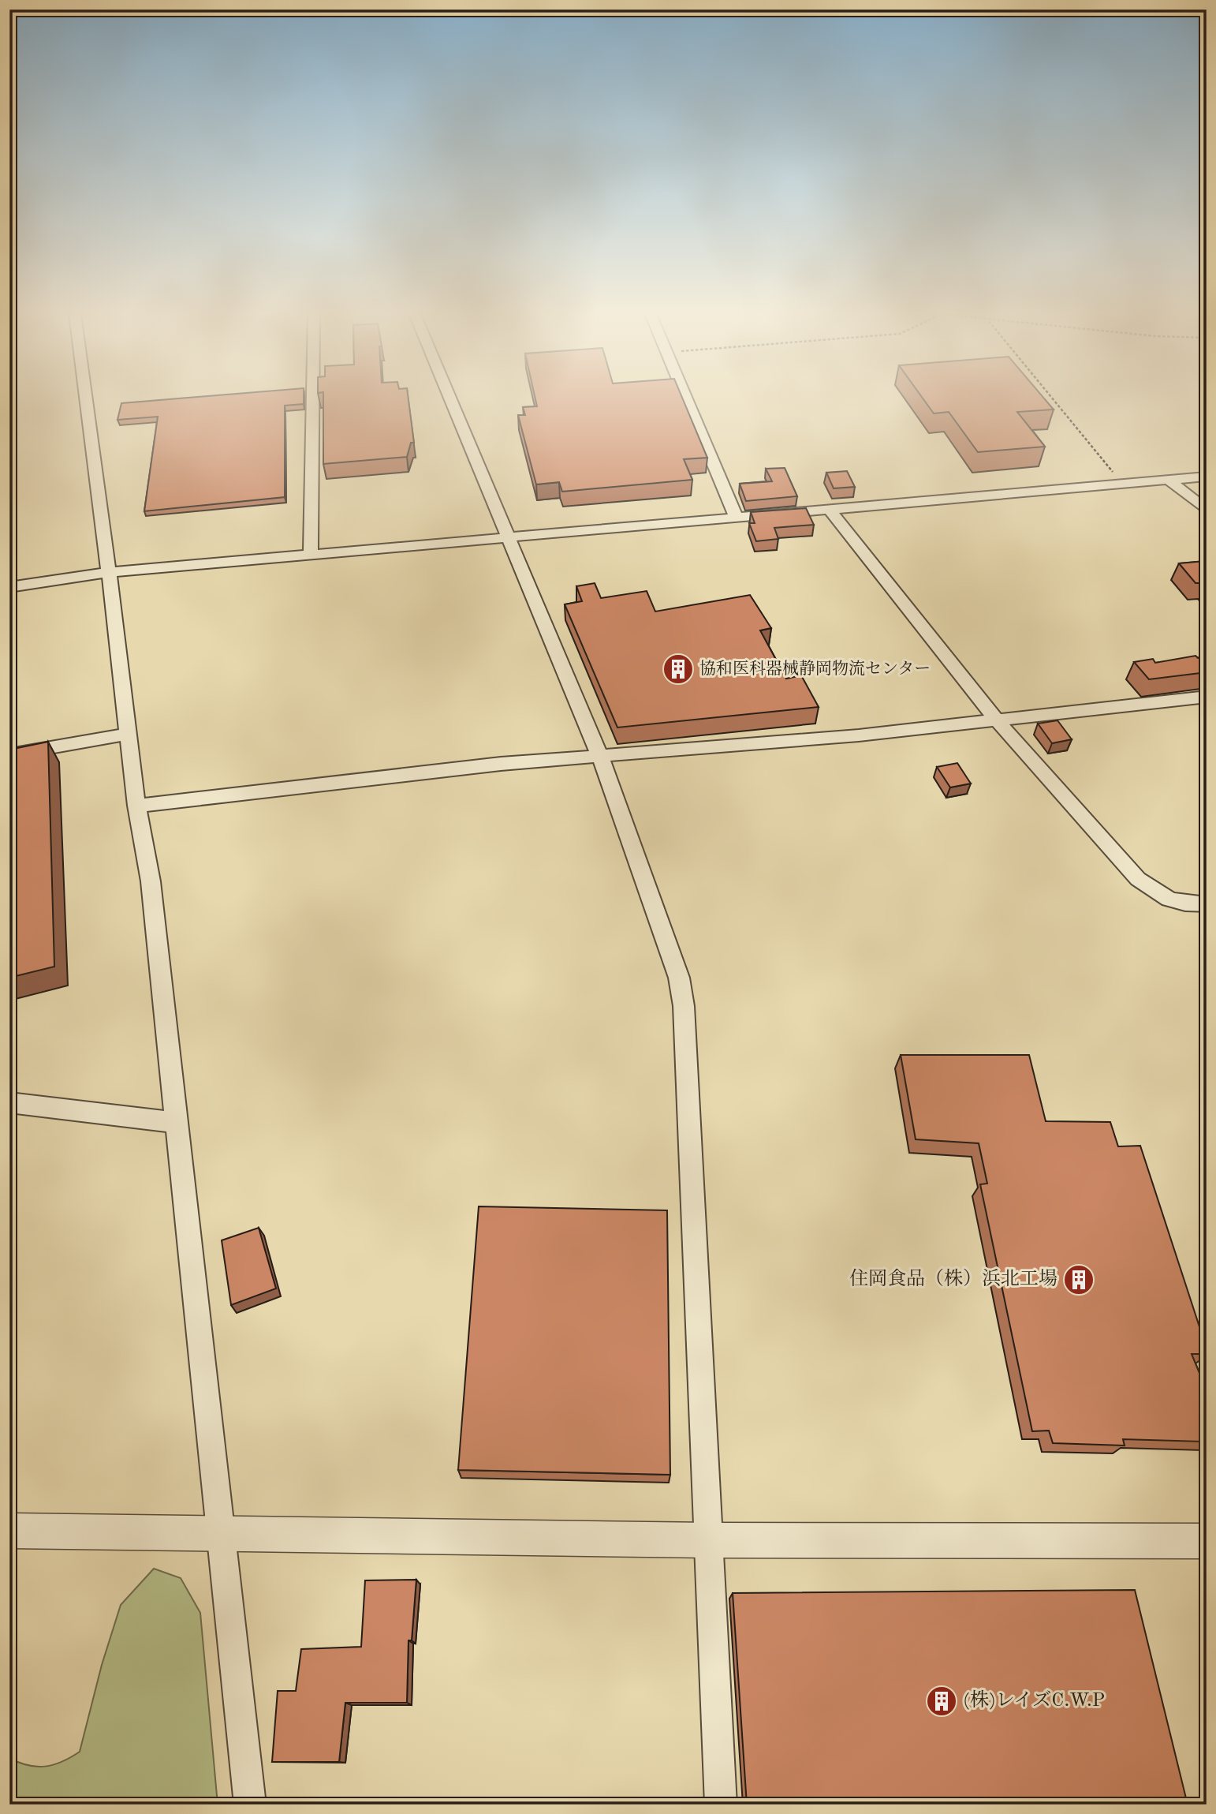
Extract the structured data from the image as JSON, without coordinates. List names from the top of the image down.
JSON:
{
  "places": {
    "building": ["協和医科器械静岡物流センター", "住岡食品（株）浜北工場", "(株)レイズC.W.P"]
  }
}
